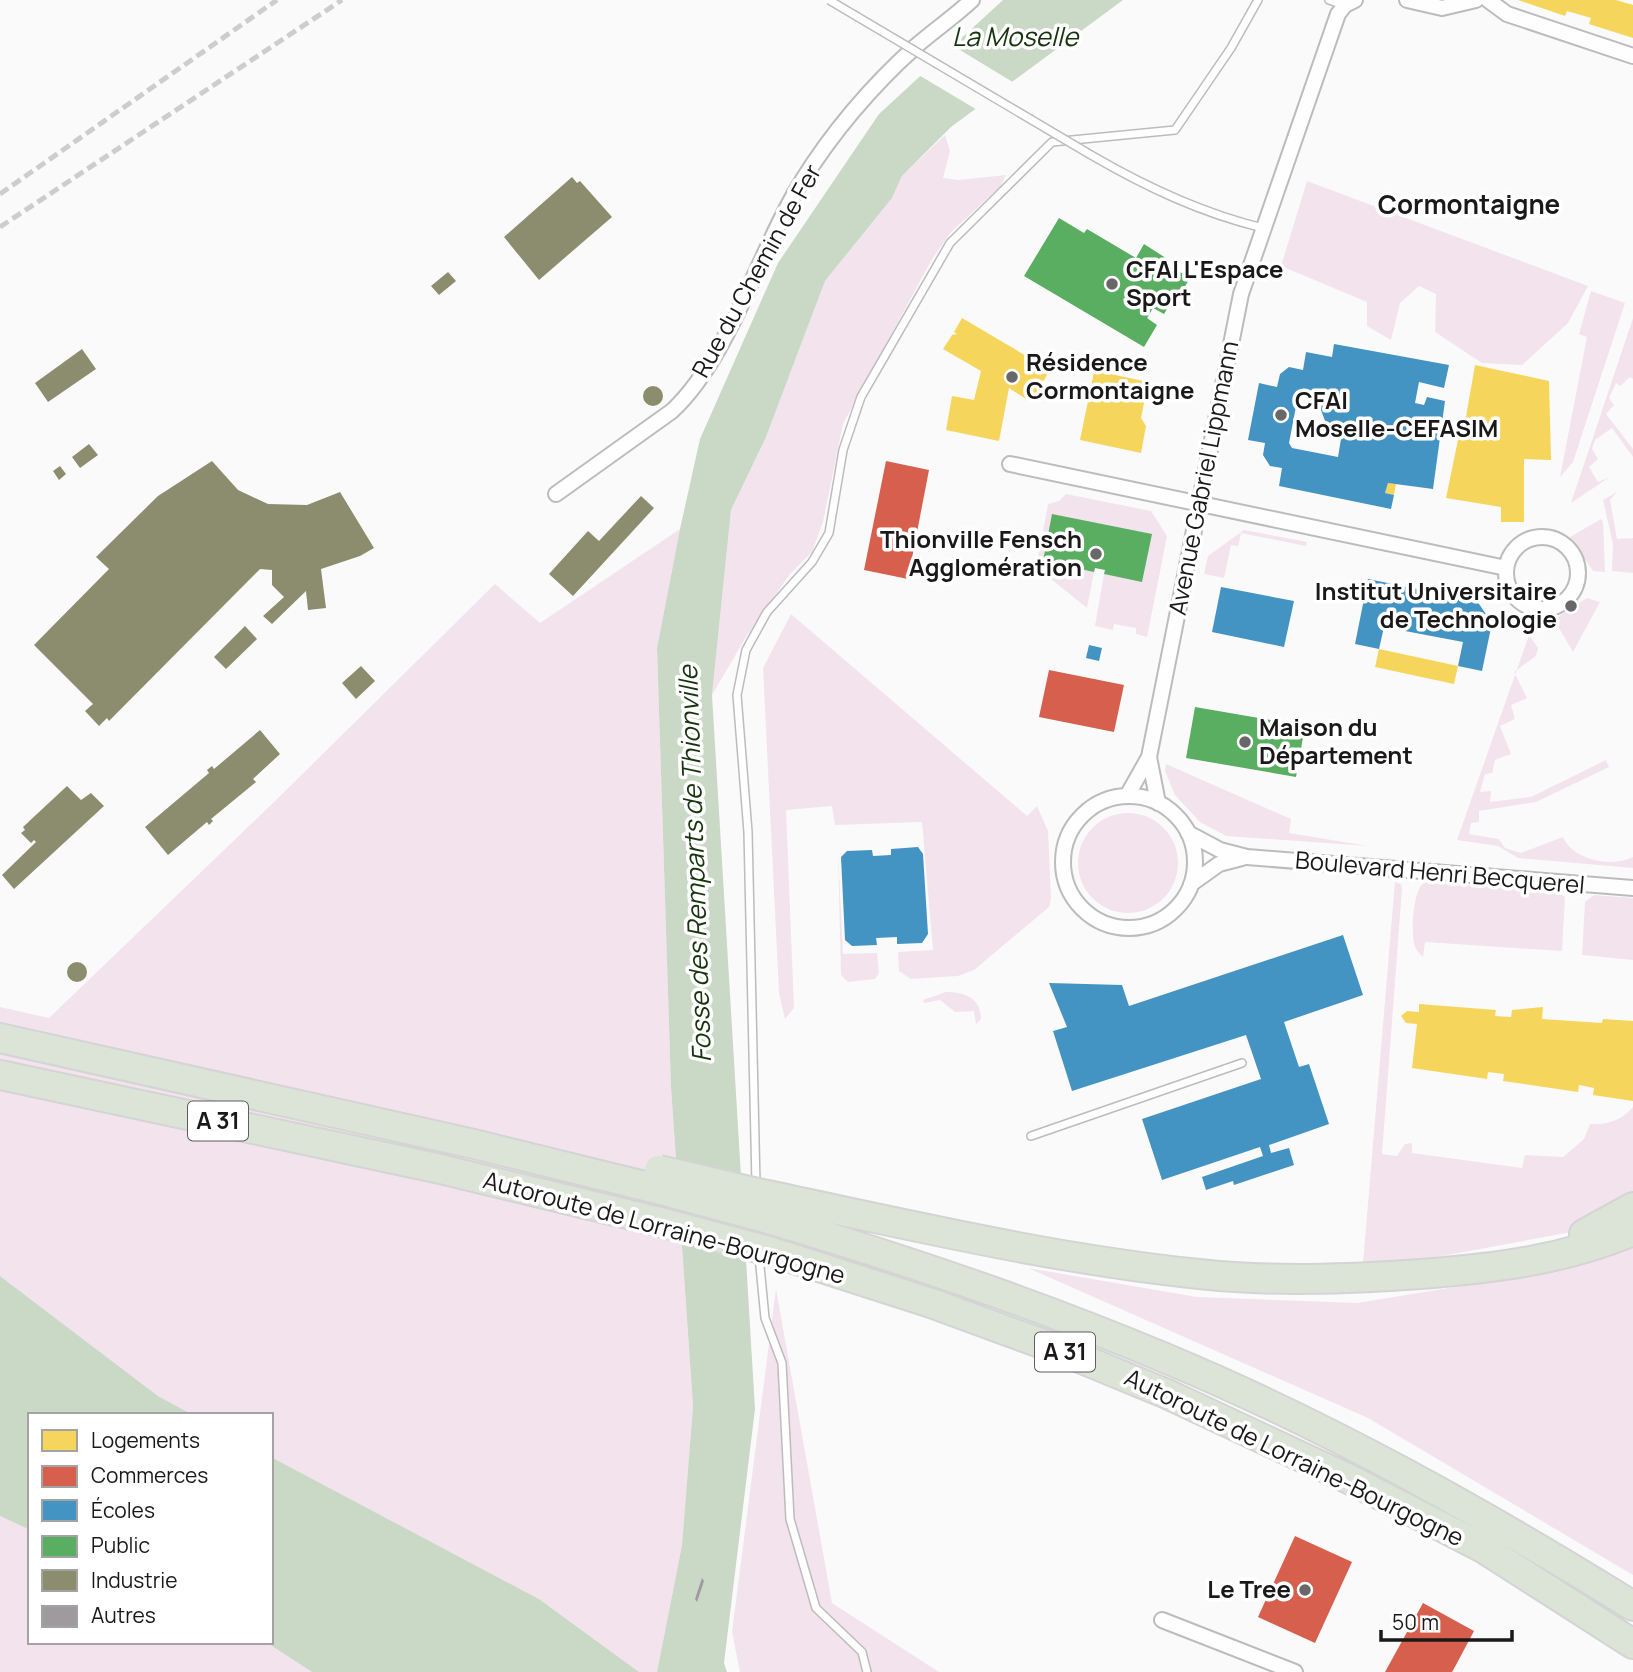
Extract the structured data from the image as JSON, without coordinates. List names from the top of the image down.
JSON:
{
  "streets": {
    "highway": ["A 31", "Autoroute de Lorraine-Bourgogne"],
    "street": ["Rue du Chemin de Fer", "Avenue Gabriel Lippmann", "Boulevard Henri Becquerel"]
  },
  "crossings": [
    ["Avenue Gabriel Lippmann", "Boulevard Henri Becquerel"]
  ],
  "districts": ["Cormontaigne"],
  "water": ["La Moselle", "Fosse des Remparts de Thionville"],
  "places": [
    "CFAI L'Espace Sport",
    "Résidence Cormontaigne",
    "CFAI Moselle-CEFASIM",
    "Thionville Fensch Agglomération",
    "Institut Universitaire de Technologie",
    "Maison du Département",
    "Le Tree"
  ],
  "legend": [
    "Logements",
    "Commerces",
    "Écoles",
    "Public",
    "Industrie",
    "Autres"
  ],
  "scale_bar": "50 m"
}
